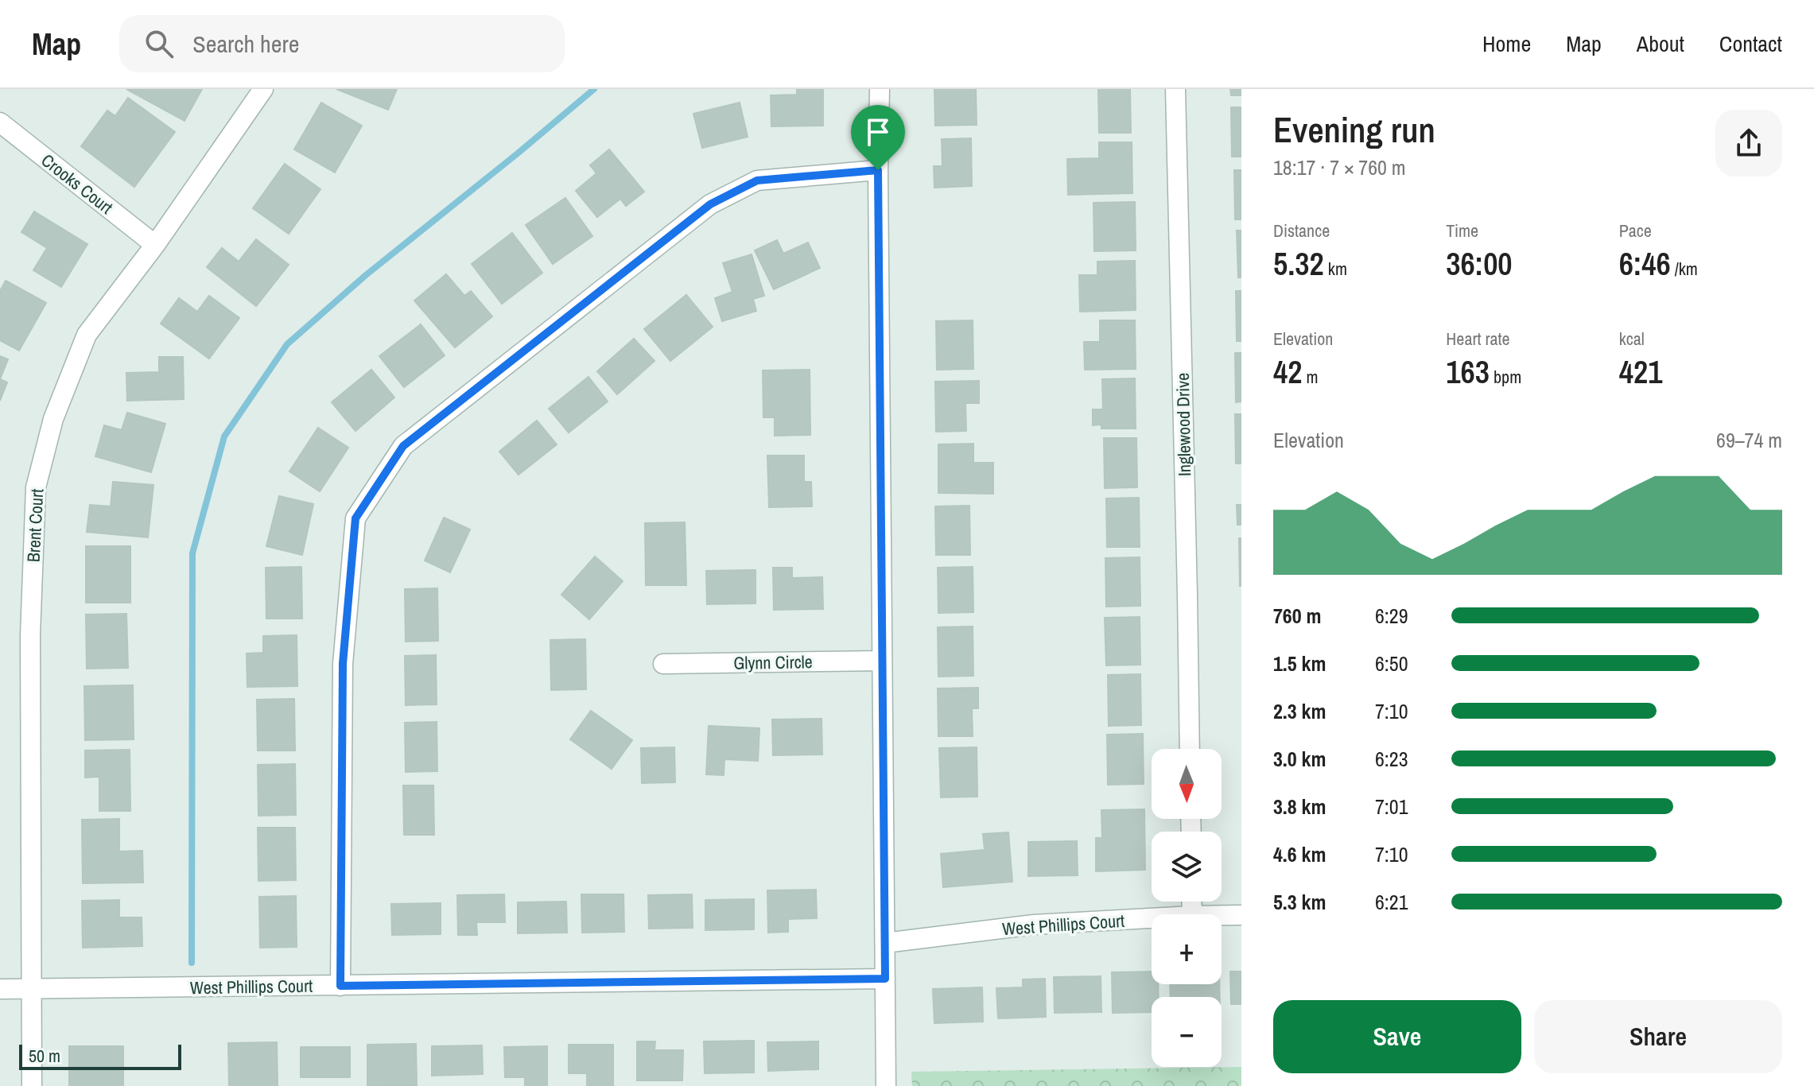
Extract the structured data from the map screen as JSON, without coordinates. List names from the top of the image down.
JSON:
{
  "streets": {
    "street": [
      "Crooks Court",
      "Inglewood Drive",
      "Brent Court",
      "Glynn Circle",
      "West Phillips Court"
    ]
  },
  "crossings": [
    ["Crooks Court", "Brent Court"],
    ["Brent Court", "West Phillips Court"]
  ],
  "scale_bar": "50 m",
  "north": "bottom",
  "page": {
    "header": "Map",
    "search": "Search here",
    "nav": [
      "Home",
      "Map",
      "About",
      "Contact"
    ],
    "heading": ["Evening run", "18:17 · 7 × 760 m"],
    "stats": [
      ["Distance", "5.32 km"],
      ["Time", "36:00"],
      ["Pace", "6:46 /km"],
      ["Elevation", "42 m"],
      ["Heart rate", "163 bpm"],
      ["kcal", "421"]
    ],
    "chart": ["Elevation", "69–74 m"],
    "list": [
      {
        "name": "760 m",
        "note": "6:29"
      },
      {
        "name": "1.5 km",
        "note": "6:50"
      },
      {
        "name": "2.3 km",
        "note": "7:10"
      },
      {
        "name": "3.0 km",
        "note": "6:23"
      },
      {
        "name": "3.8 km",
        "note": "7:01"
      },
      {
        "name": "4.6 km",
        "note": "7:10"
      },
      {
        "name": "5.3 km",
        "note": "6:21"
      }
    ],
    "map_buttons": ["+", "−"],
    "buttons": ["Save", "Share"],
    "scale": "50 m"
  }
}
